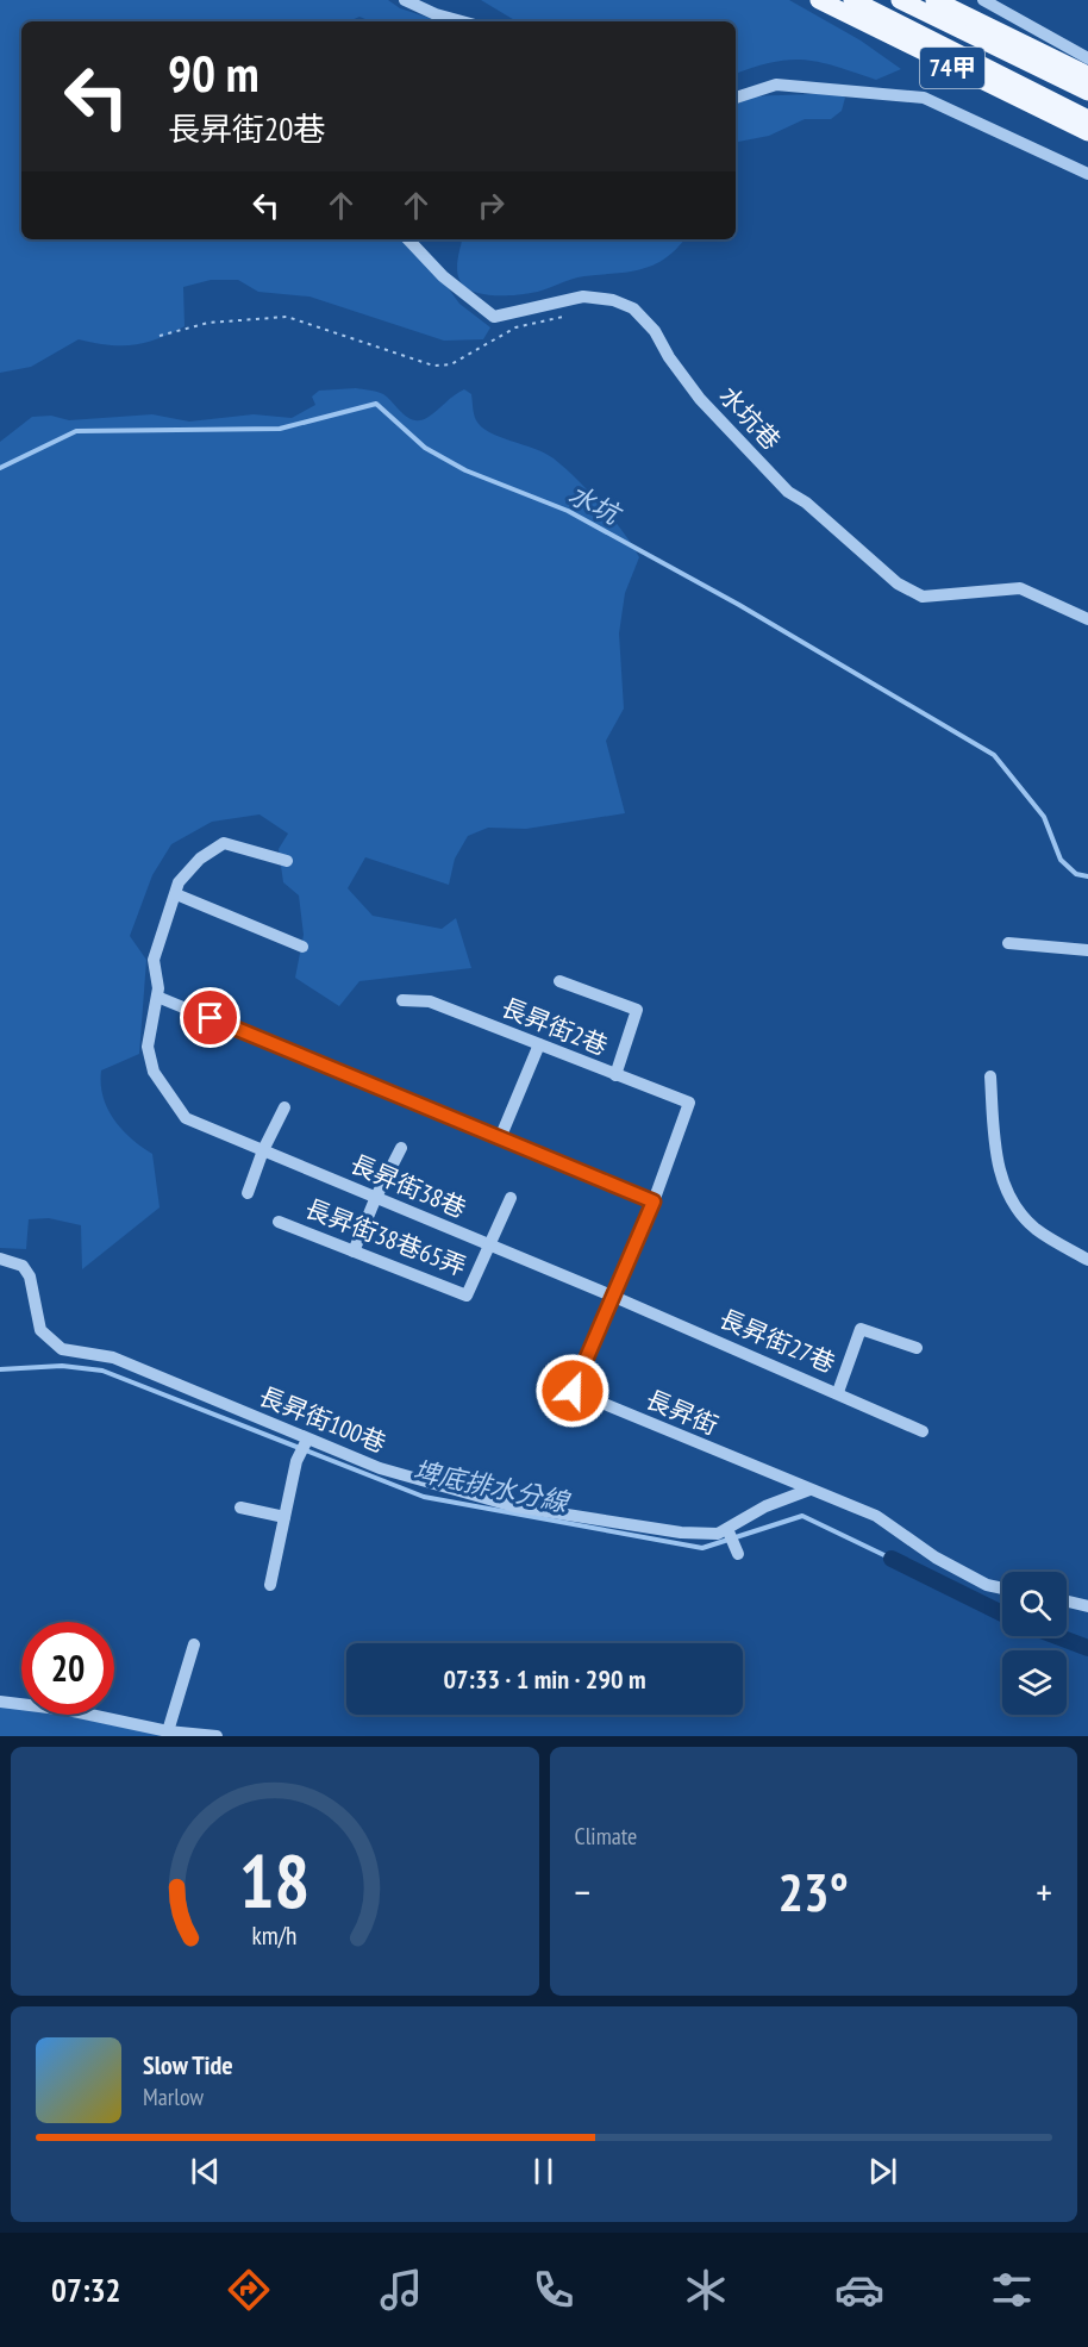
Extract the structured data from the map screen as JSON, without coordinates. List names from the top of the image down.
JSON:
{
  "streets": {
    "main road": ["74甲"],
    "lane": [
      "水坑巷",
      "長昇街2巷",
      "長昇街38巷",
      "長昇街38巷65弄",
      "長昇街27巷",
      "長昇街",
      "長昇街100巷"
    ]
  },
  "crossings": [
    ["長昇街2巷", "長昇街"],
    ["長昇街38巷", "長昇街38巷65弄"],
    ["長昇街38巷", "長昇街27巷"],
    ["長昇街38巷", "長昇街"],
    ["長昇街27巷", "長昇街"],
    ["長昇街", "長昇街100巷"]
  ],
  "water": ["水坑", "埤底排水分線"],
  "page": {
    "turn": ["90 m", "長昇街20巷"],
    "limit": "20",
    "trip": "07:33 · 1 min · 290 m",
    "tile": "Climate",
    "heat": ["−", "23°", "+"],
    "song": ["Slow Tide", "Marlow"],
    "tabs": "07:32",
    "gauge": ["18", "km/h"]
  }
}
